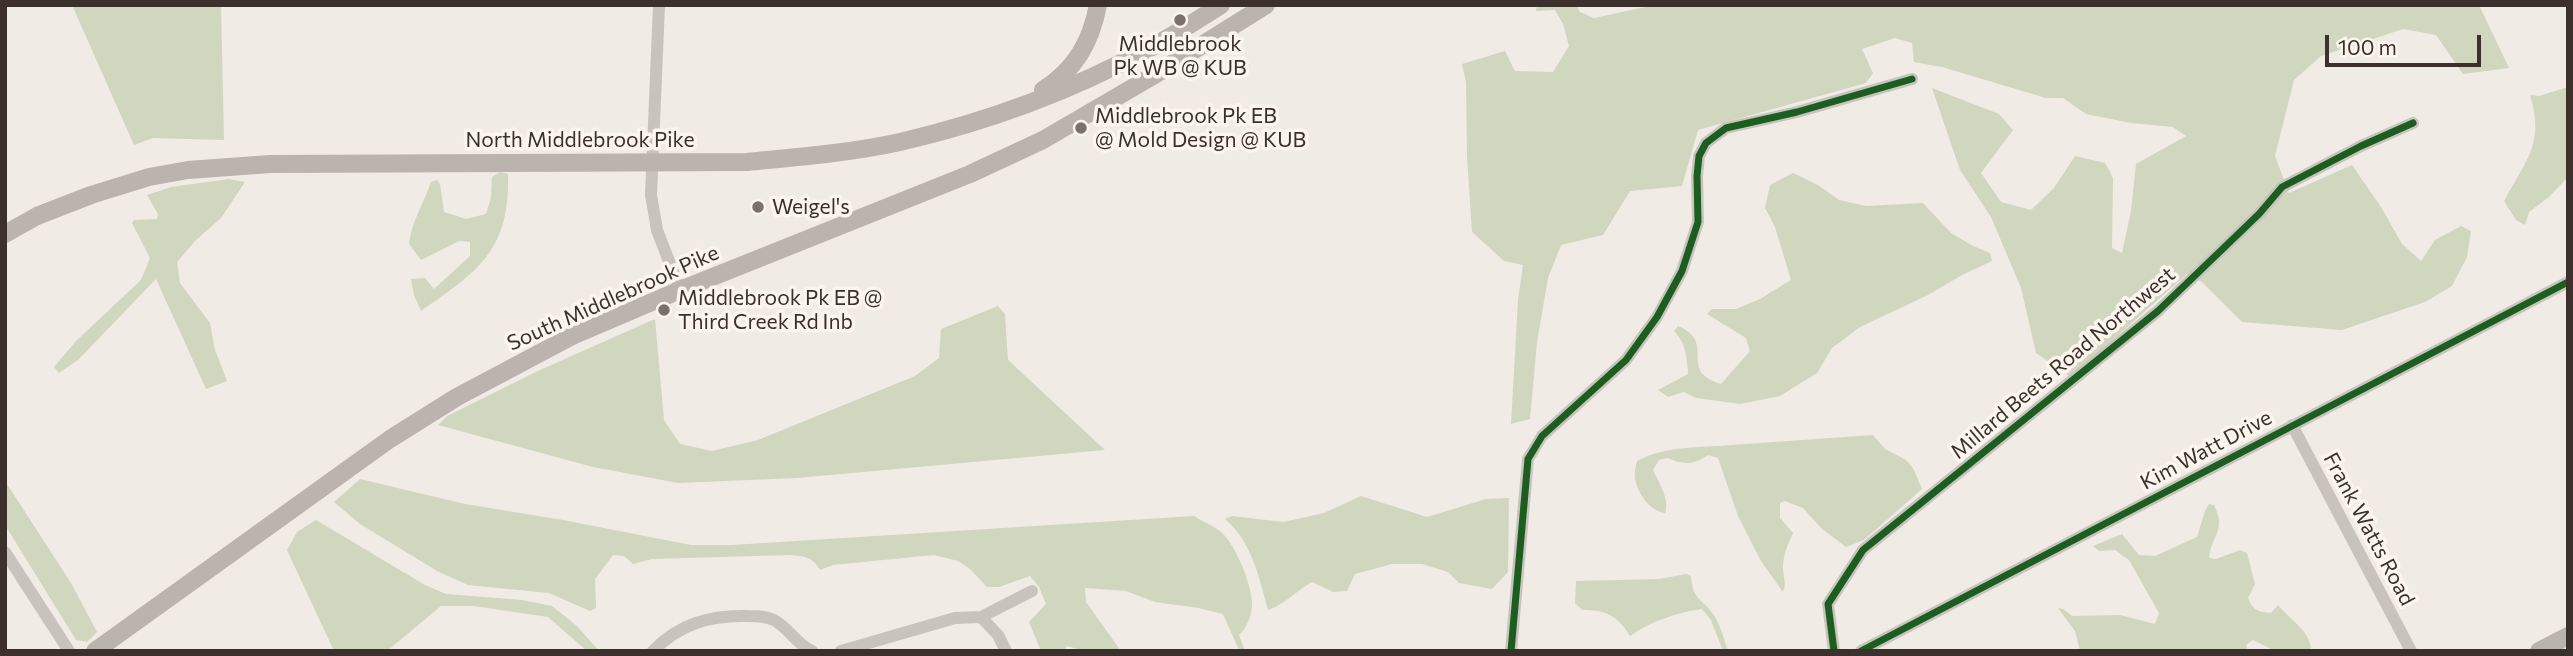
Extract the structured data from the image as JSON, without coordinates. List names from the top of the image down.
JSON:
{
  "streets": {
    "main road": ["North Middlebrook Pike", "South Middlebrook Pike"],
    "street": ["Millard Beets Road Northwest", "Kim Watt Drive", "Frank Watts Road"]
  },
  "crossings": [
    ["Kim Watt Drive", "Frank Watts Road"]
  ],
  "places": [
    "Middlebrook Pk WB @ KUB",
    "Middlebrook Pk EB @ Mold Design @ KUB",
    "Weigel's",
    "Middlebrook Pk EB @ Third Creek Rd Inb"
  ],
  "scale_bar": "100 m"
}
